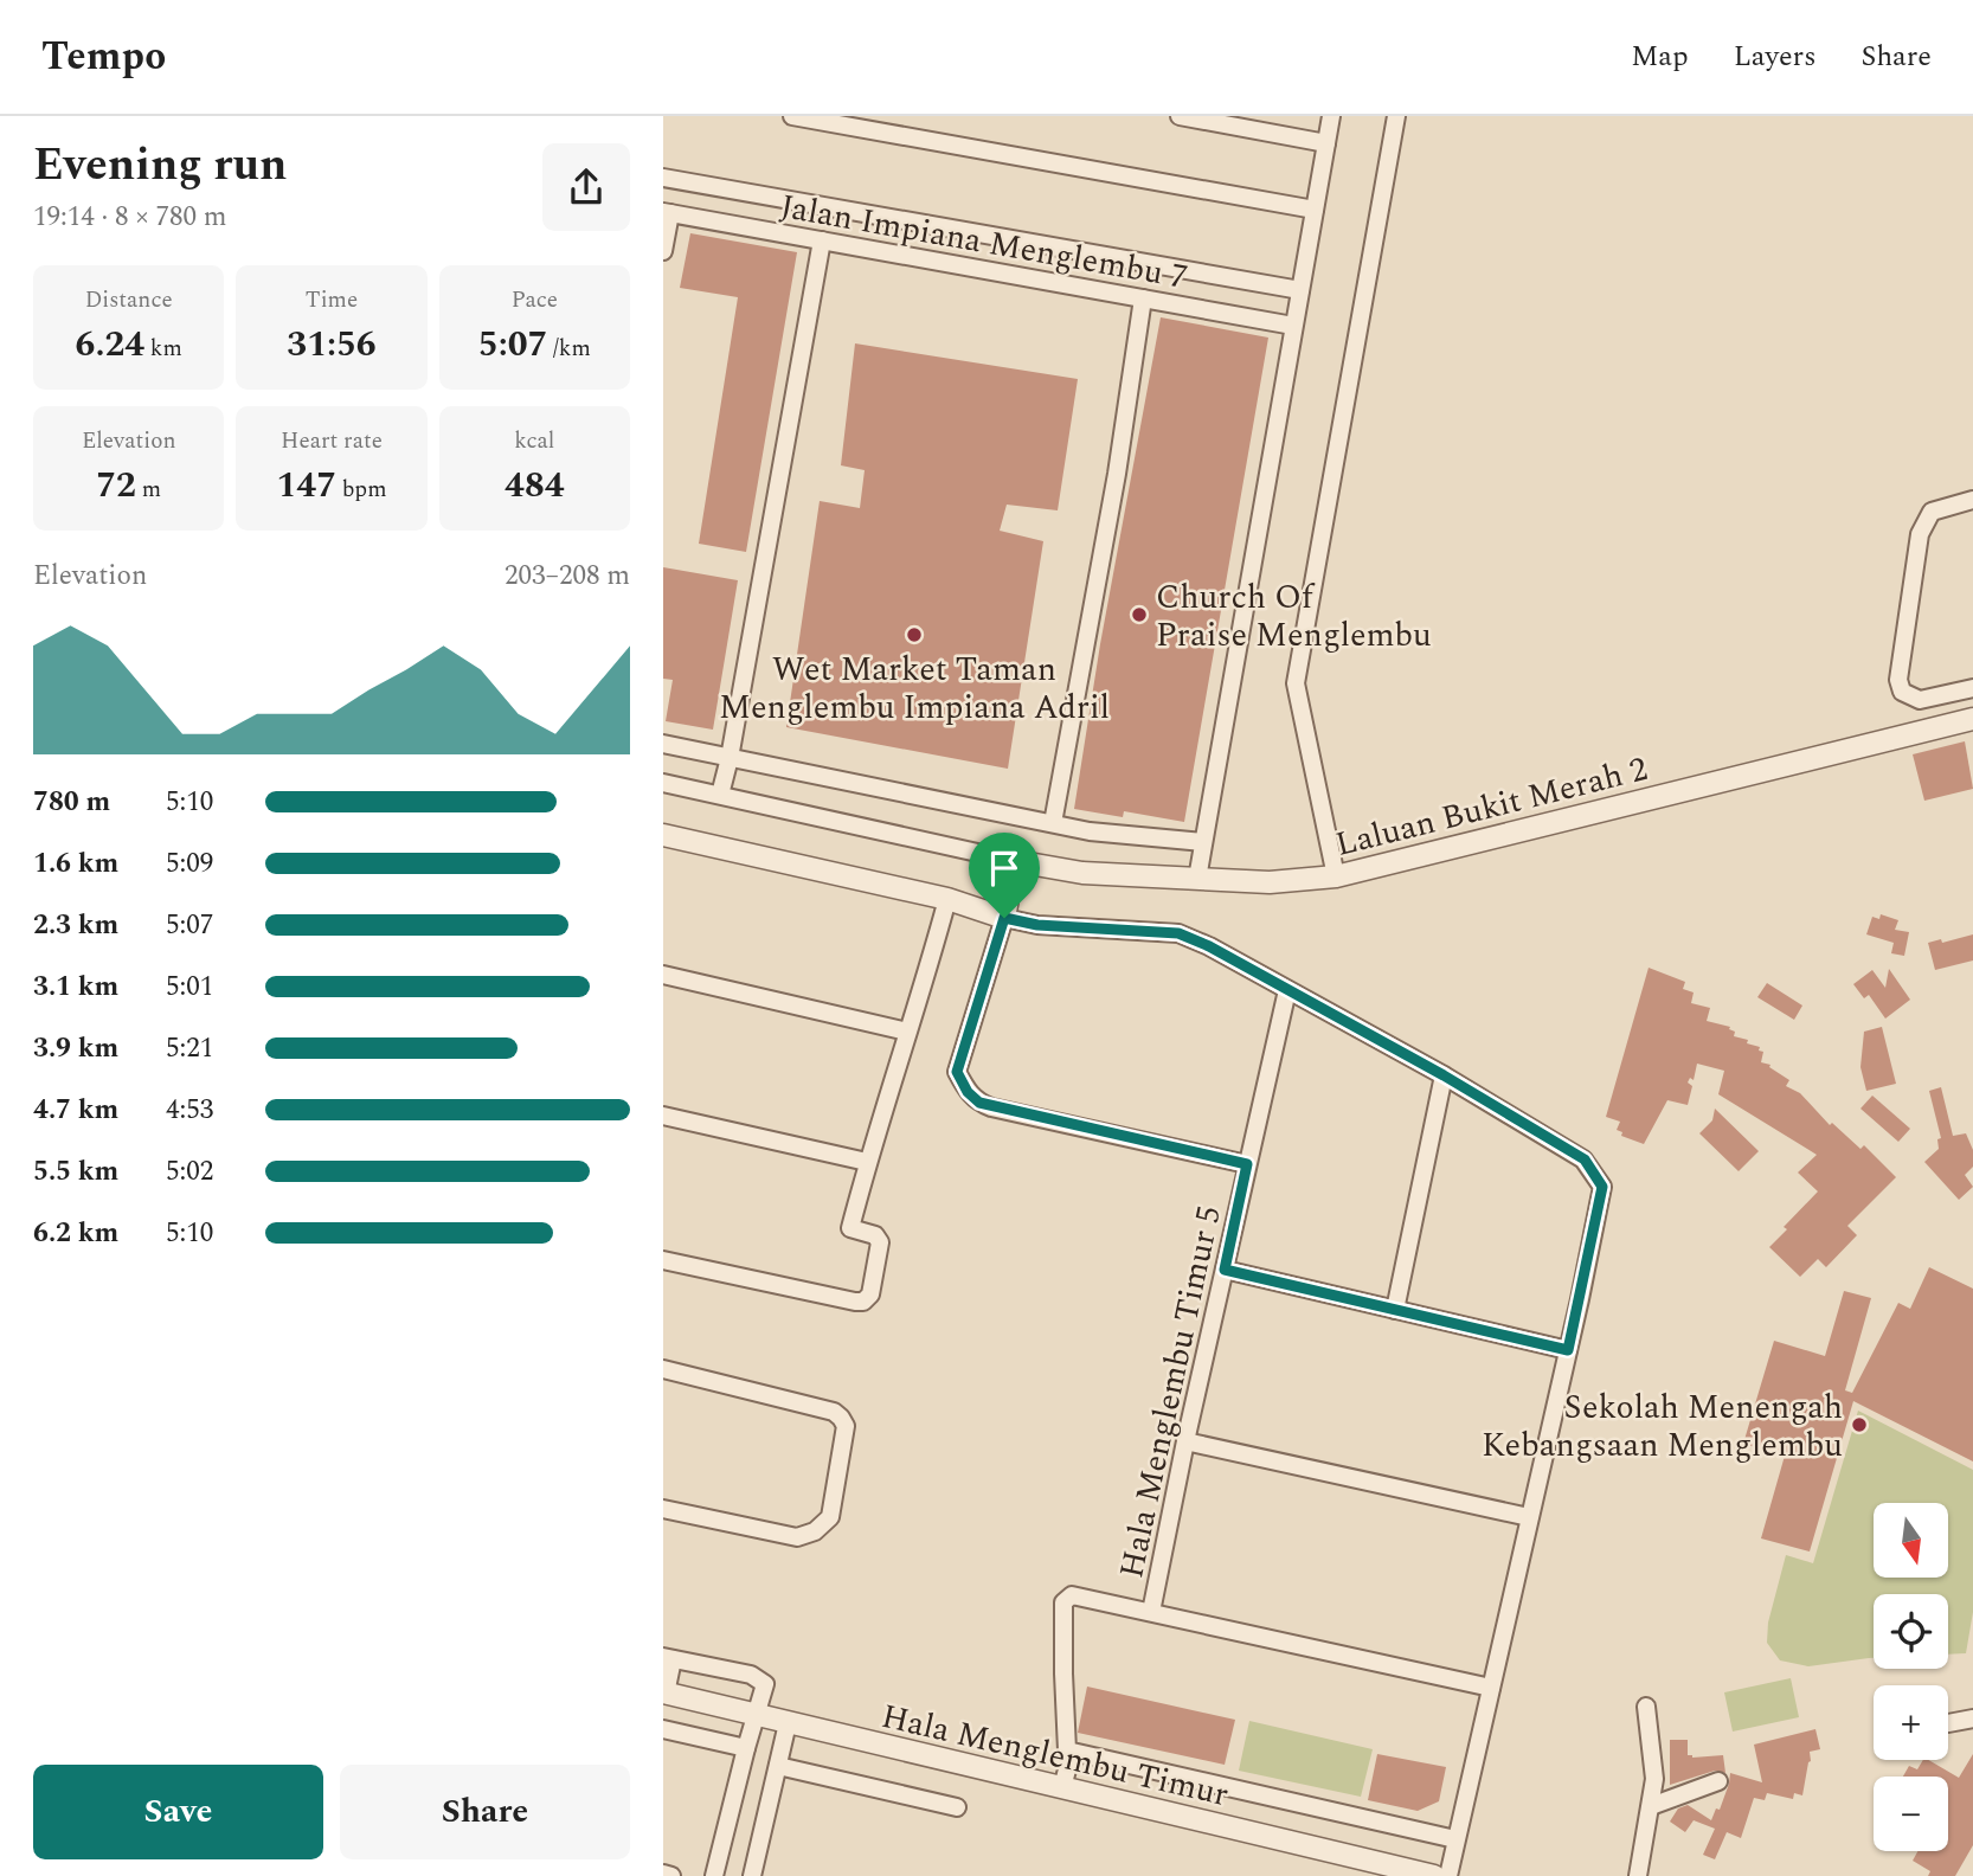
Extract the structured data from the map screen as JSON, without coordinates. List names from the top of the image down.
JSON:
{
  "streets": {
    "street": [
      "Jalan Impiana Menglembu 7",
      "Laluan Bukit Merah 2",
      "Hala Menglembu Timur 5",
      "Hala Menglembu Timur"
    ]
  },
  "places": ["Church Of Praise Menglembu", "Wet Market Taman Menglembu Impiana Adril", "Sekolah Menengah Kebangsaan Menglembu"],
  "north": "bottom",
  "page": {
    "header": "Tempo",
    "nav": ["Map", "Layers", "Share"],
    "heading": ["Evening run", "19:14 · 8 × 780 m"],
    "stats": [
      ["Distance", "6.24 km"],
      ["Time", "31:56"],
      ["Pace", "5:07 /km"],
      ["Elevation", "72 m"],
      ["Heart rate", "147 bpm"],
      ["kcal", "484"]
    ],
    "chart": ["Elevation", "203–208 m"],
    "list": [
      {
        "name": "780 m",
        "note": "5:10"
      },
      {
        "name": "1.6 km",
        "note": "5:09"
      },
      {
        "name": "2.3 km",
        "note": "5:07"
      },
      {
        "name": "3.1 km",
        "note": "5:01"
      },
      {
        "name": "3.9 km",
        "note": "5:21"
      },
      {
        "name": "4.7 km",
        "note": "4:53"
      },
      {
        "name": "5.5 km",
        "note": "5:02"
      },
      {
        "name": "6.2 km",
        "note": "5:10"
      }
    ],
    "map_buttons": ["+", "−"],
    "buttons": ["Save", "Share"]
  }
}
